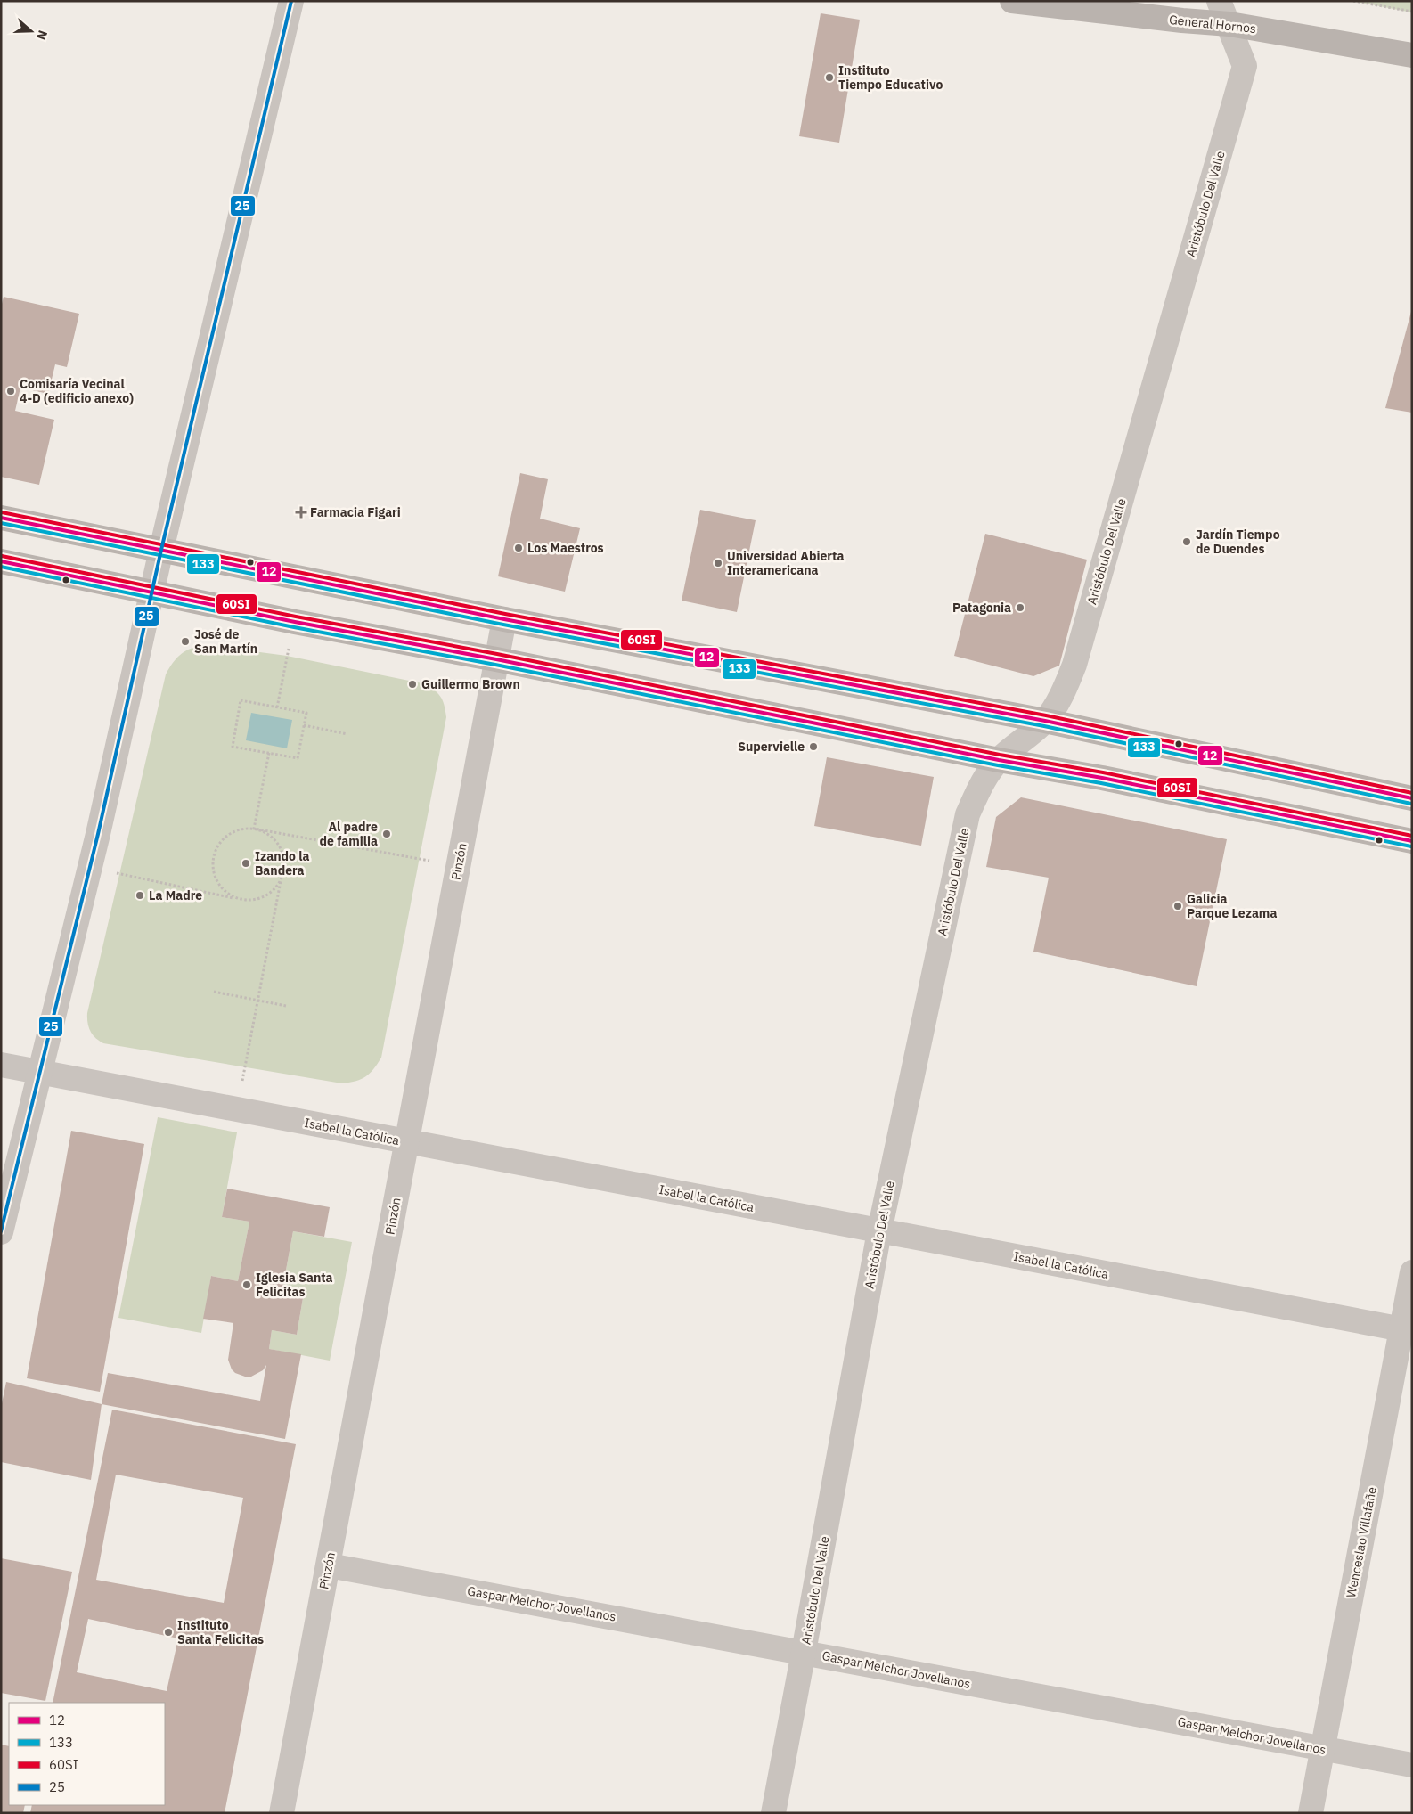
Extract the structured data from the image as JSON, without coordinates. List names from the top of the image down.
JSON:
{
  "streets": {
    "main road": ["General Hornos"],
    "street": [
      "Aristóbulo Del Valle",
      "Pinzón",
      "Isabel la Católica",
      "Wenceslao Villafañe",
      "Gaspar Melchor Jovellanos"
    ]
  },
  "crossings": [
    ["General Hornos", "Aristóbulo Del Valle"],
    ["Aristóbulo Del Valle", "Isabel la Católica"],
    ["Aristóbulo Del Valle", "Gaspar Melchor Jovellanos"],
    ["Pinzón", "Isabel la Católica"],
    ["Pinzón", "Gaspar Melchor Jovellanos"],
    ["Isabel la Católica", "Wenceslao Villafañe"],
    ["Wenceslao Villafañe", "Gaspar Melchor Jovellanos"]
  ],
  "places": {
    "other": [
      "Instituto Tiempo Educativo",
      "Comisaría Vecinal 4-D (edificio anexo)",
      "Jardín Tiempo de Duendes",
      "Los Maestros",
      "Universidad Abierta Interamericana",
      "Patagonia",
      "José de San Martín",
      "Guillermo Brown",
      "Supervielle",
      "Al padre de familia",
      "Izando la Bandera",
      "La Madre",
      "Galicia Parque Lezama",
      "Iglesia Santa Felicitas",
      "Instituto Santa Felicitas"
    ],
    "health": ["Farmacia Figari"]
  },
  "lines": [
    "transit line 25",
    "transit line 60SI",
    "transit line 12",
    "transit line 133"
  ],
  "legend": [
    "12",
    "133",
    "60SI",
    "25"
  ],
  "north": "right"
}
